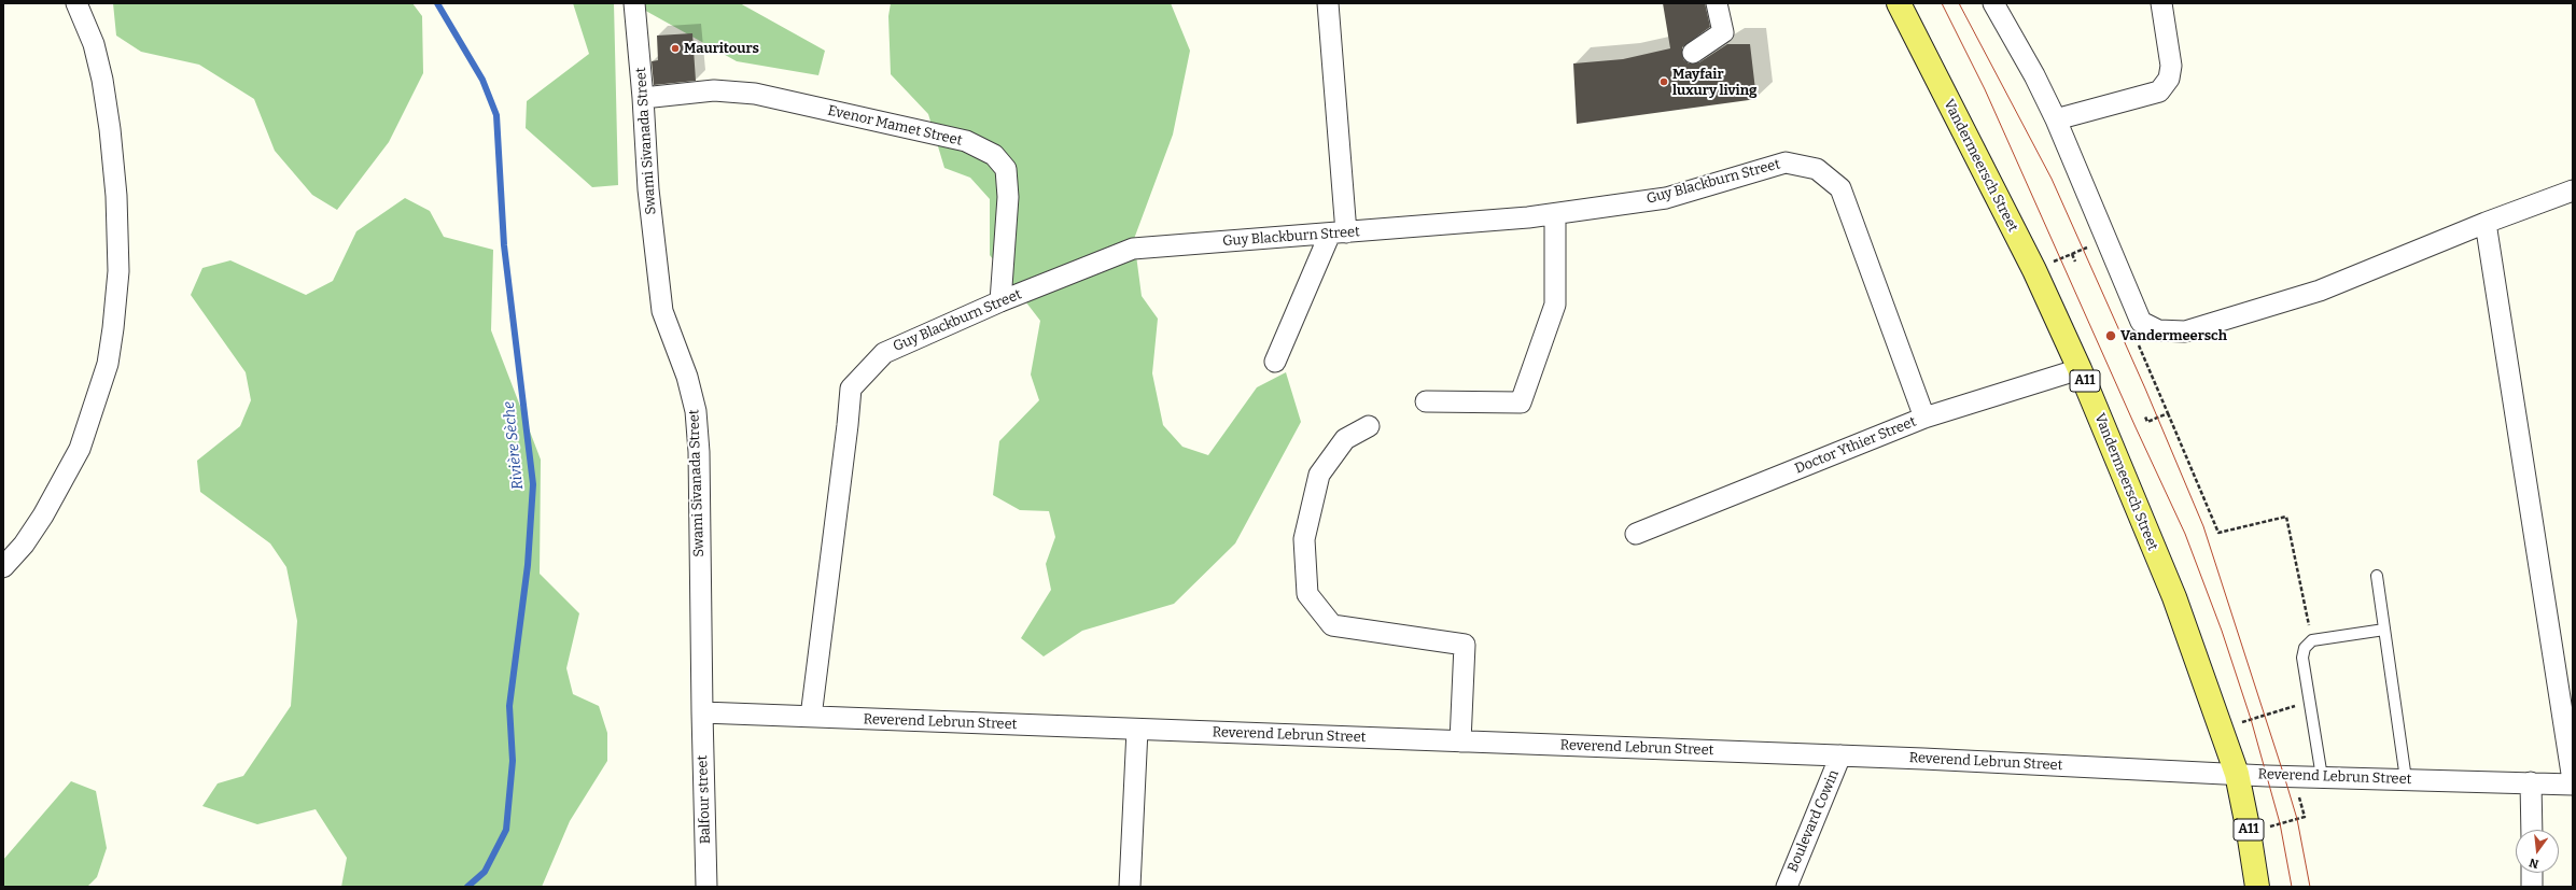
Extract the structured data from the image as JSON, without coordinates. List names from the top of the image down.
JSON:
{
  "streets": {
    "main road": ["Vandermeersch Street", "A11"],
    "street": [
      "Evenor Mamet Street",
      "Swami Sivanada Street",
      "Guy Blackburn Street",
      "Doctor Ythier Street",
      "Reverend Lebrun Street",
      "Balfour street",
      "Boulevard Cowin"
    ]
  },
  "crossings": [
    ["Evenor Mamet Street", "Swami Sivanada Street"],
    ["Evenor Mamet Street", "Guy Blackburn Street"],
    ["Swami Sivanada Street", "Reverend Lebrun Street"],
    ["Swami Sivanada Street", "Balfour street"],
    ["Vandermeersch Street", "Doctor Ythier Street"],
    ["Vandermeersch Street", "Reverend Lebrun Street"],
    ["Guy Blackburn Street", "Doctor Ythier Street"],
    ["Guy Blackburn Street", "Reverend Lebrun Street"],
    ["Reverend Lebrun Street", "Balfour street"],
    ["Reverend Lebrun Street", "Boulevard Cowin"]
  ],
  "water": ["Rivière Sèche"],
  "places": ["Mauritours", "Mayfair luxury living", "Vandermeersch"],
  "north": "bottom"
}
